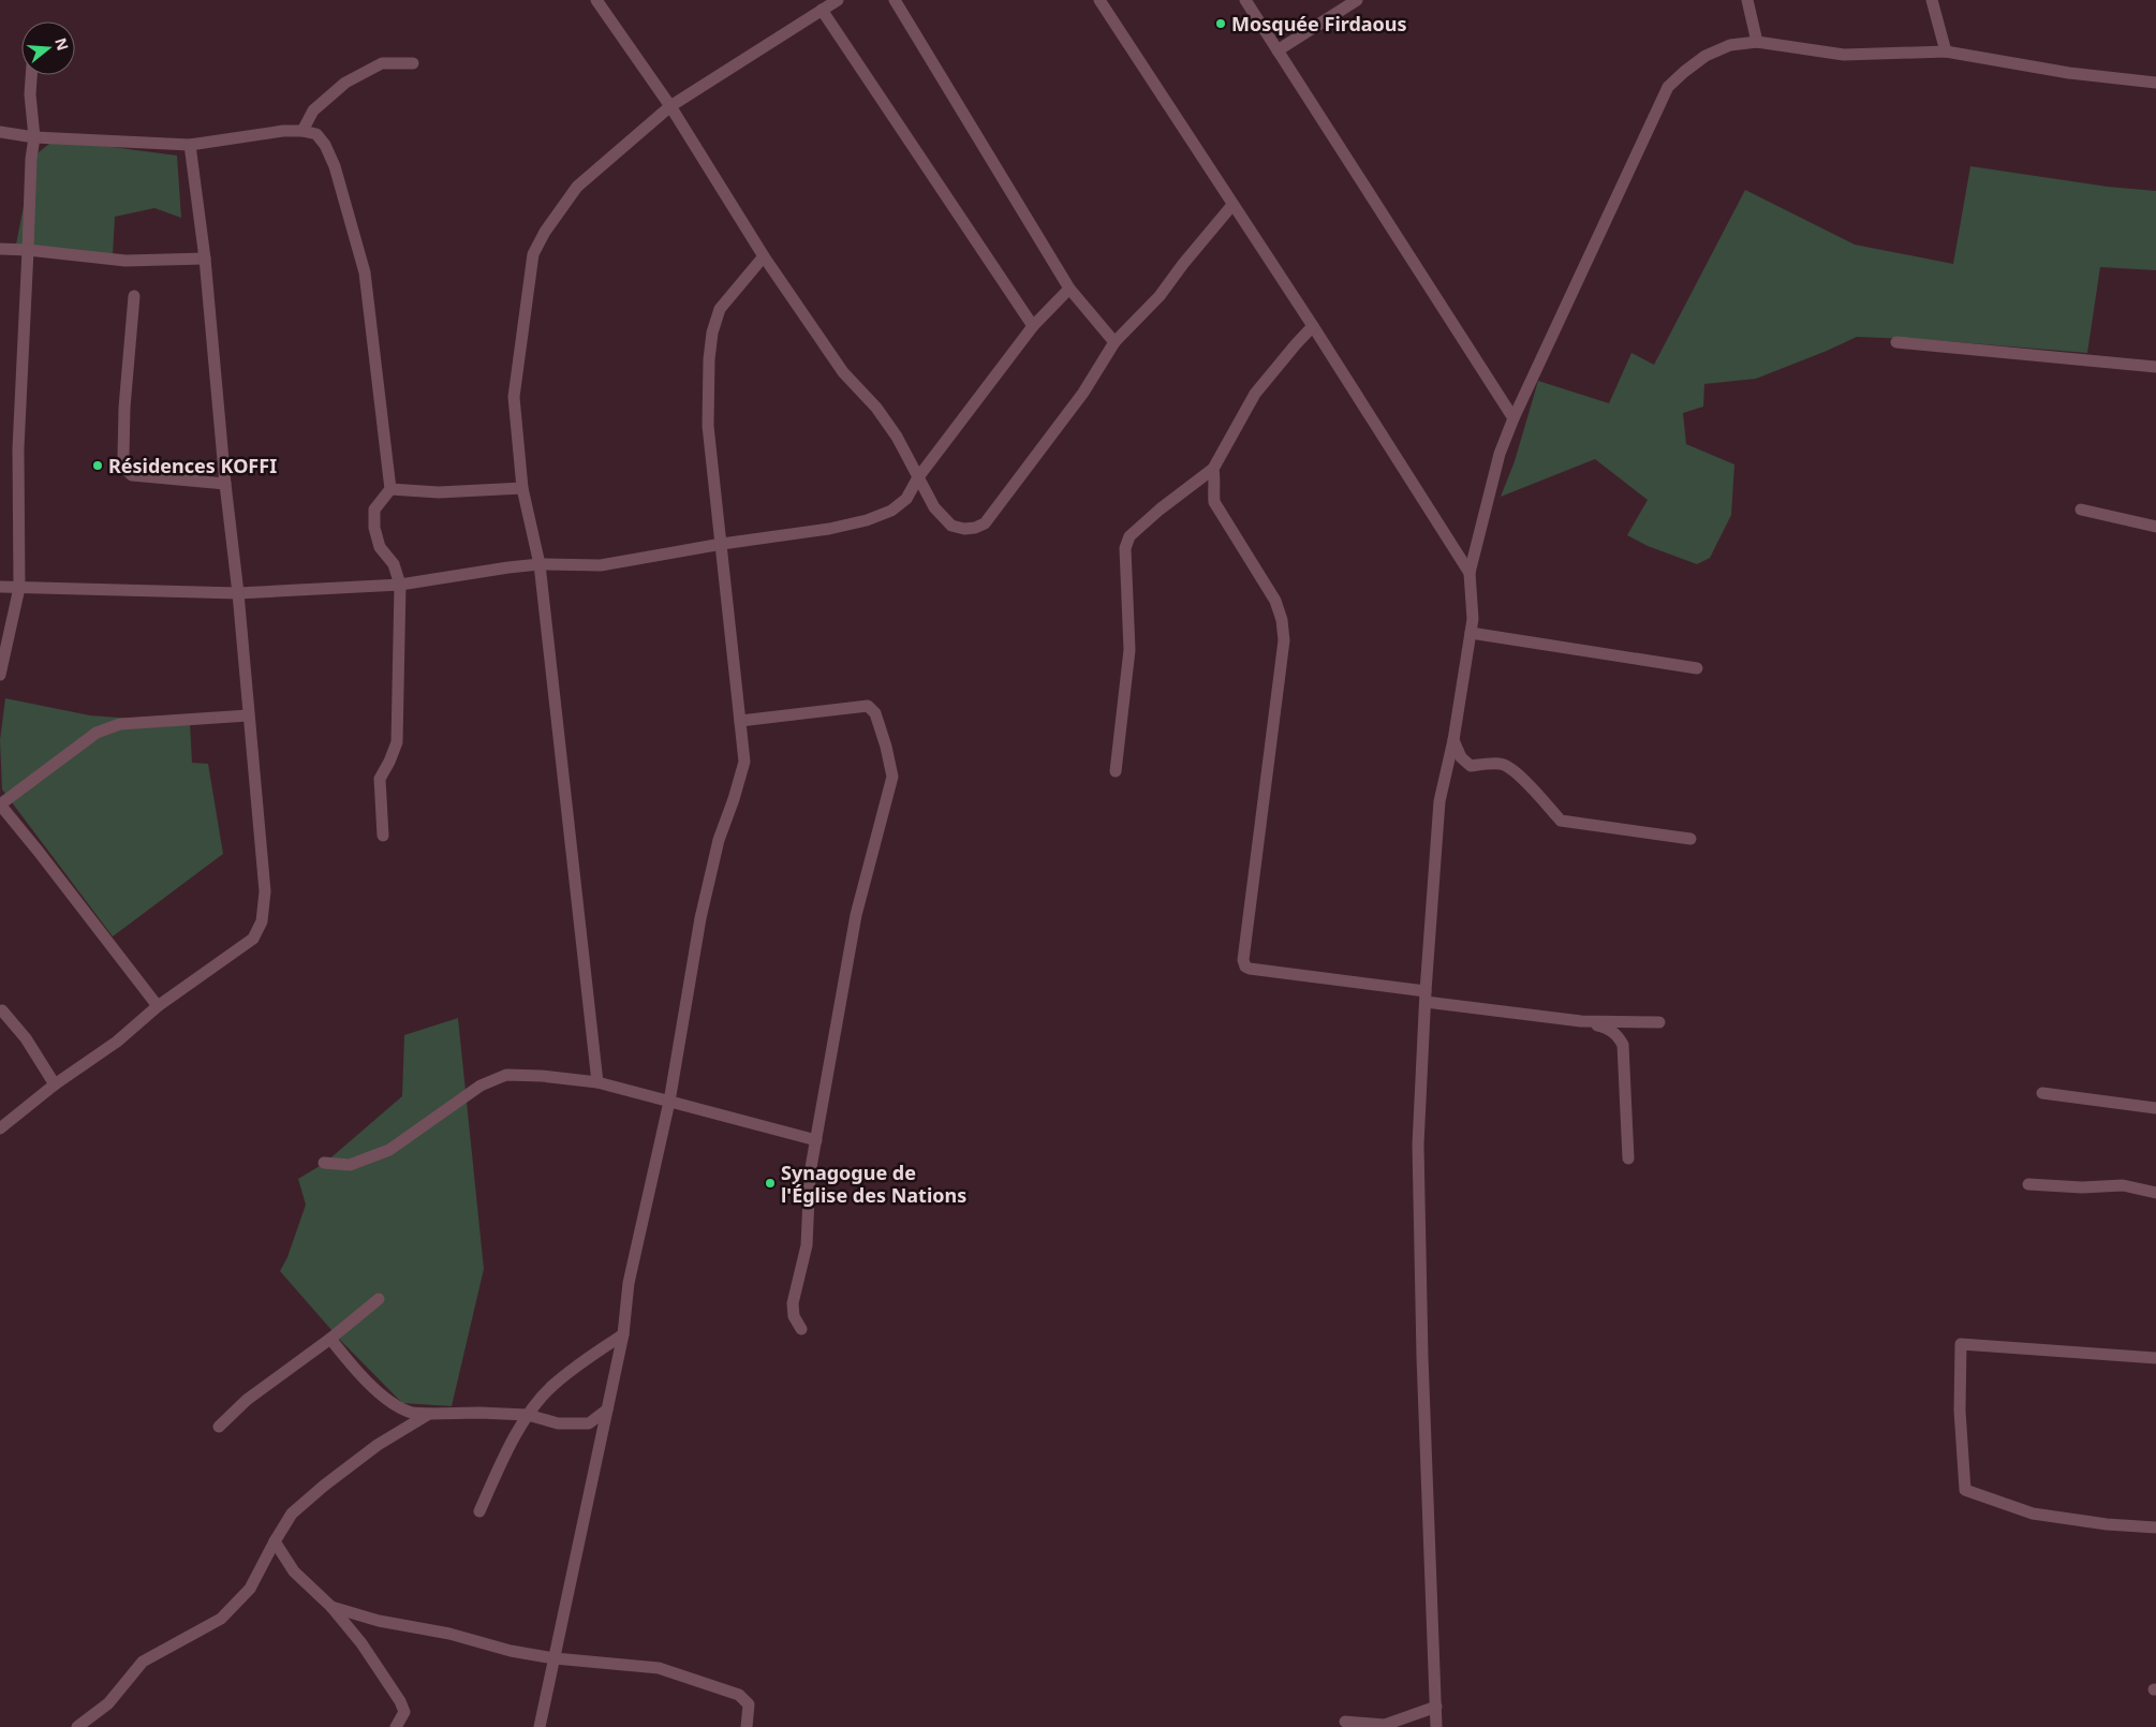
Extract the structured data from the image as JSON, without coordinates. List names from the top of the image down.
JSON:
{
  "places": ["Mosquée Firdaous", "Résidences KOFFI", "Synagogue de l'Église des Nations"],
  "north": "right"
}
